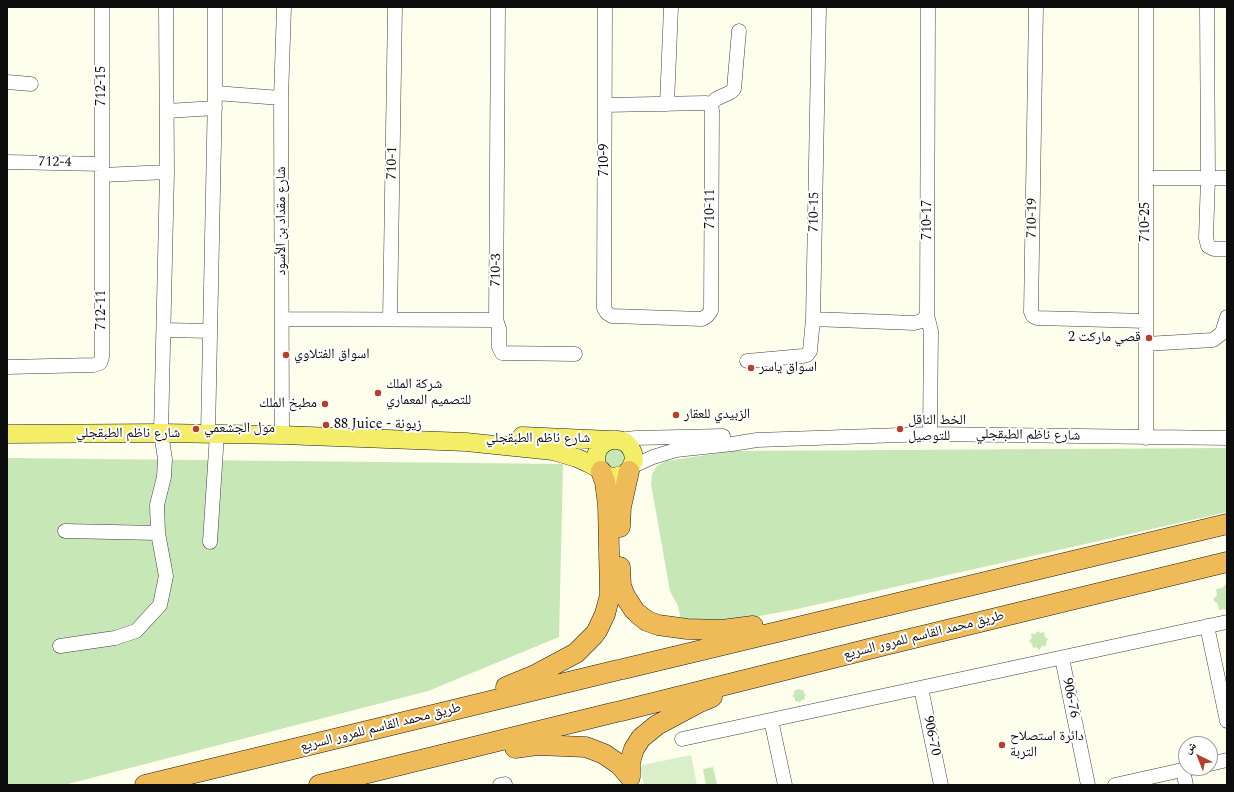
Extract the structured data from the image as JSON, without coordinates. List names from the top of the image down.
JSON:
{
  "streets": {
    "highway": ["طريق محمد القاسم للمرور السريع"],
    "main road": ["شارع ناظم الطبقجلي"],
    "street": [
      "712-15",
      "710-9",
      "712-4",
      "710-1",
      "710-11",
      "710-15",
      "710-19",
      "710-17",
      "شارع مقداد بن الأسود",
      "710-25",
      "710-3",
      "712-11",
      "906-76",
      "906-70"
    ]
  },
  "crossings": [
    ["712-15", "712-4"],
    ["712-15", "712-11"],
    ["710-9", "710-11"],
    ["712-4", "712-11"],
    ["710-19", "710-25"],
    ["710-17", "شارع ناظم الطبقجلي"],
    ["شارع مقداد بن الأسود", "شارع ناظم الطبقجلي"],
    ["710-25", "شارع ناظم الطبقجلي"]
  ],
  "places": [
    "قصي ماركت 2",
    "اسواق الفتلاوي",
    "اسواق ياسر",
    "شركة الملك للتصميم المعماري",
    "مطبخ الملك",
    "الزبيدي للعقار",
    "88 Juice - زيونة",
    "مول الجشعمي",
    "الخط الناقل للتوصيل",
    "دائرة استصلاح التربة"
  ],
  "north": "top left"
}
